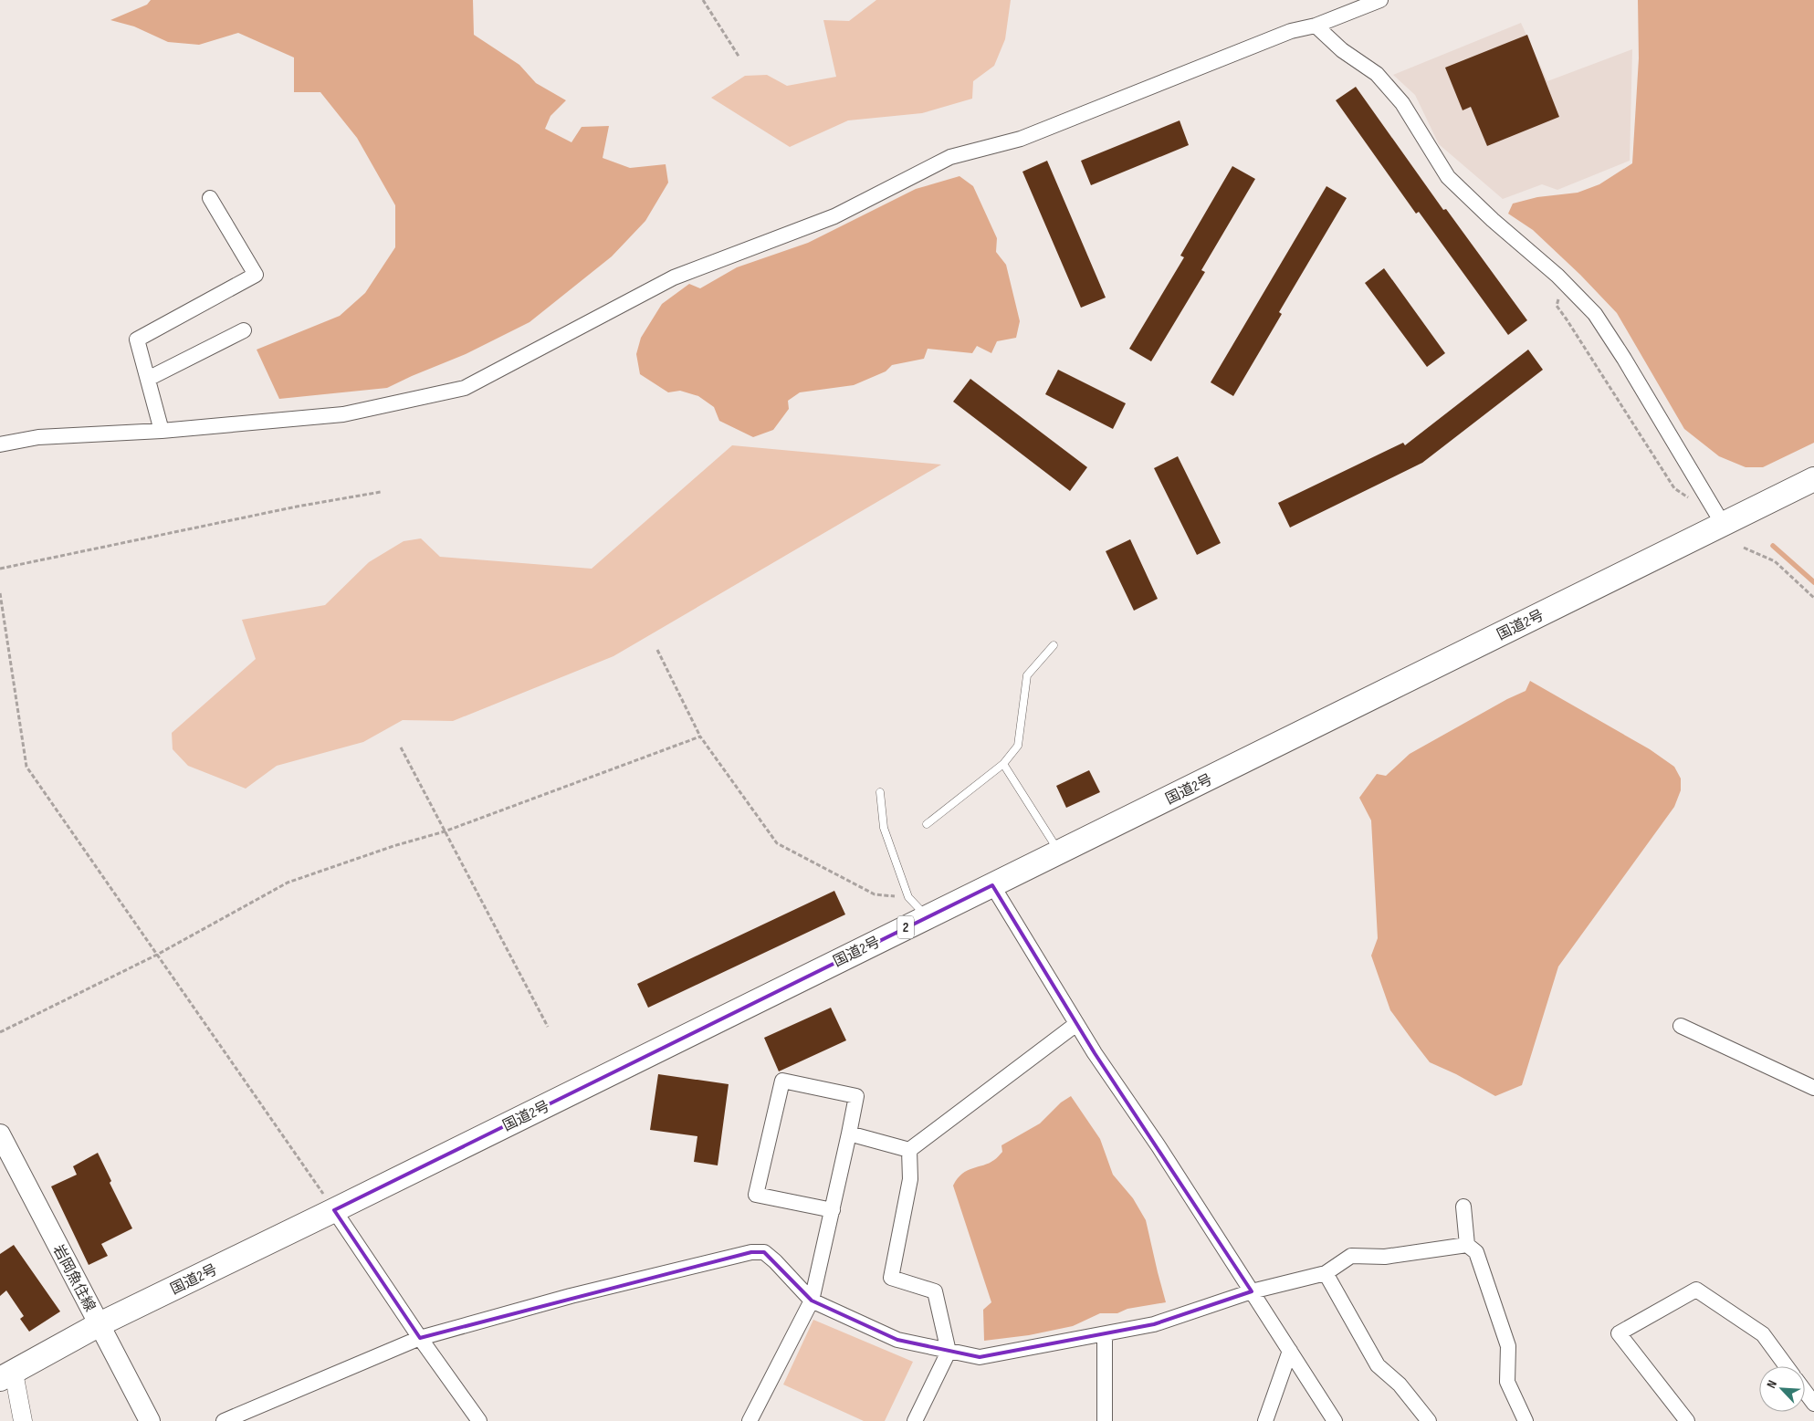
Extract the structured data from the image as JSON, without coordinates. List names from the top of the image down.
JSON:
{
  "streets": {
    "highway": ["国道2号", "2"],
    "main road": ["岩岡魚住線"]
  },
  "crossings": [
    ["国道2号", "岩岡魚住線"]
  ],
  "north": "top left"
}
